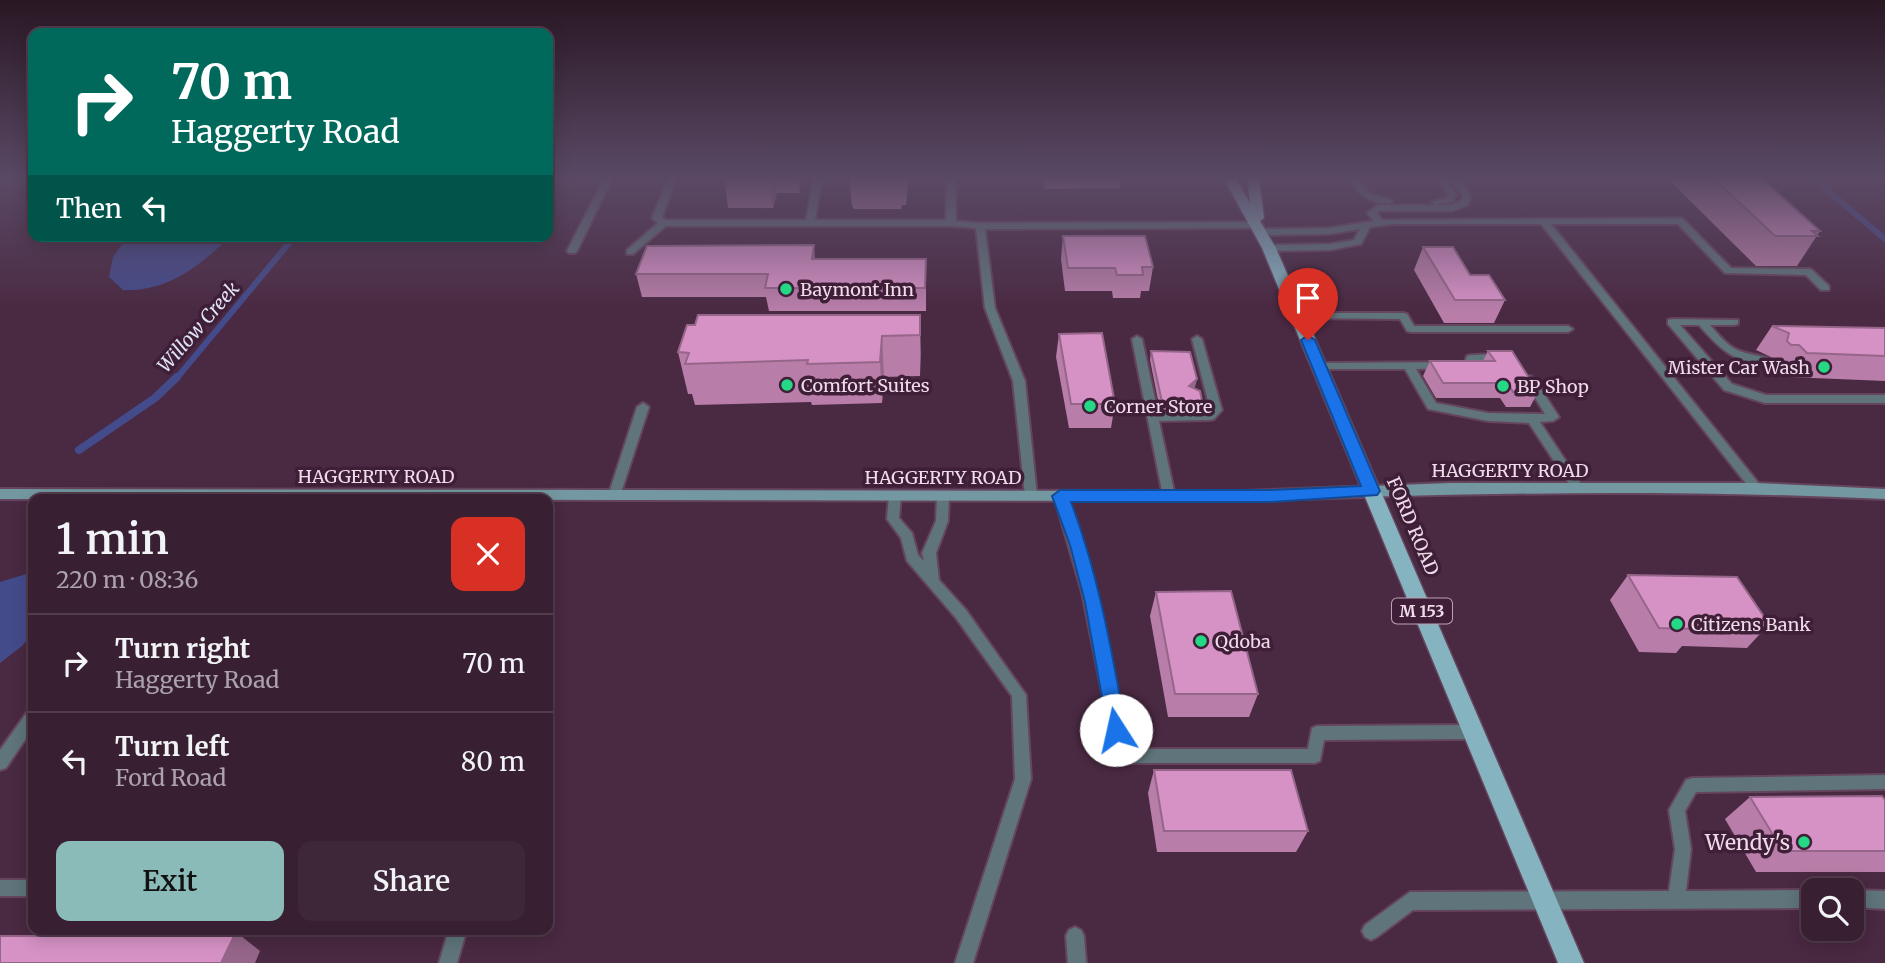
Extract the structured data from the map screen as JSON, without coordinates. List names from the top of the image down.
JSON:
{
  "streets": {
    "main road": ["HAGGERTY ROAD", "FORD ROAD", "M 153"]
  },
  "crossings": [
    ["HAGGERTY ROAD", "FORD ROAD"]
  ],
  "water": ["Willow Creek"],
  "places": [
    "Baymont Inn",
    "Mister Car Wash",
    "Comfort Suites",
    "BP Shop",
    "Corner Store",
    "Citizens Bank",
    "Qdoba",
    "Wendy's"
  ],
  "page": {
    "turn": ["70 m", "Haggerty Road"],
    "then": "Then",
    "heading": ["1 min", "220 m · 08:36"],
    "list": [
      {
        "name": "Turn right",
        "note": "Haggerty Road",
        "value": "70 m"
      },
      {
        "name": "Turn left",
        "note": "Ford Road",
        "value": "80 m"
      }
    ],
    "buttons": ["Exit", "Share"]
  }
}
